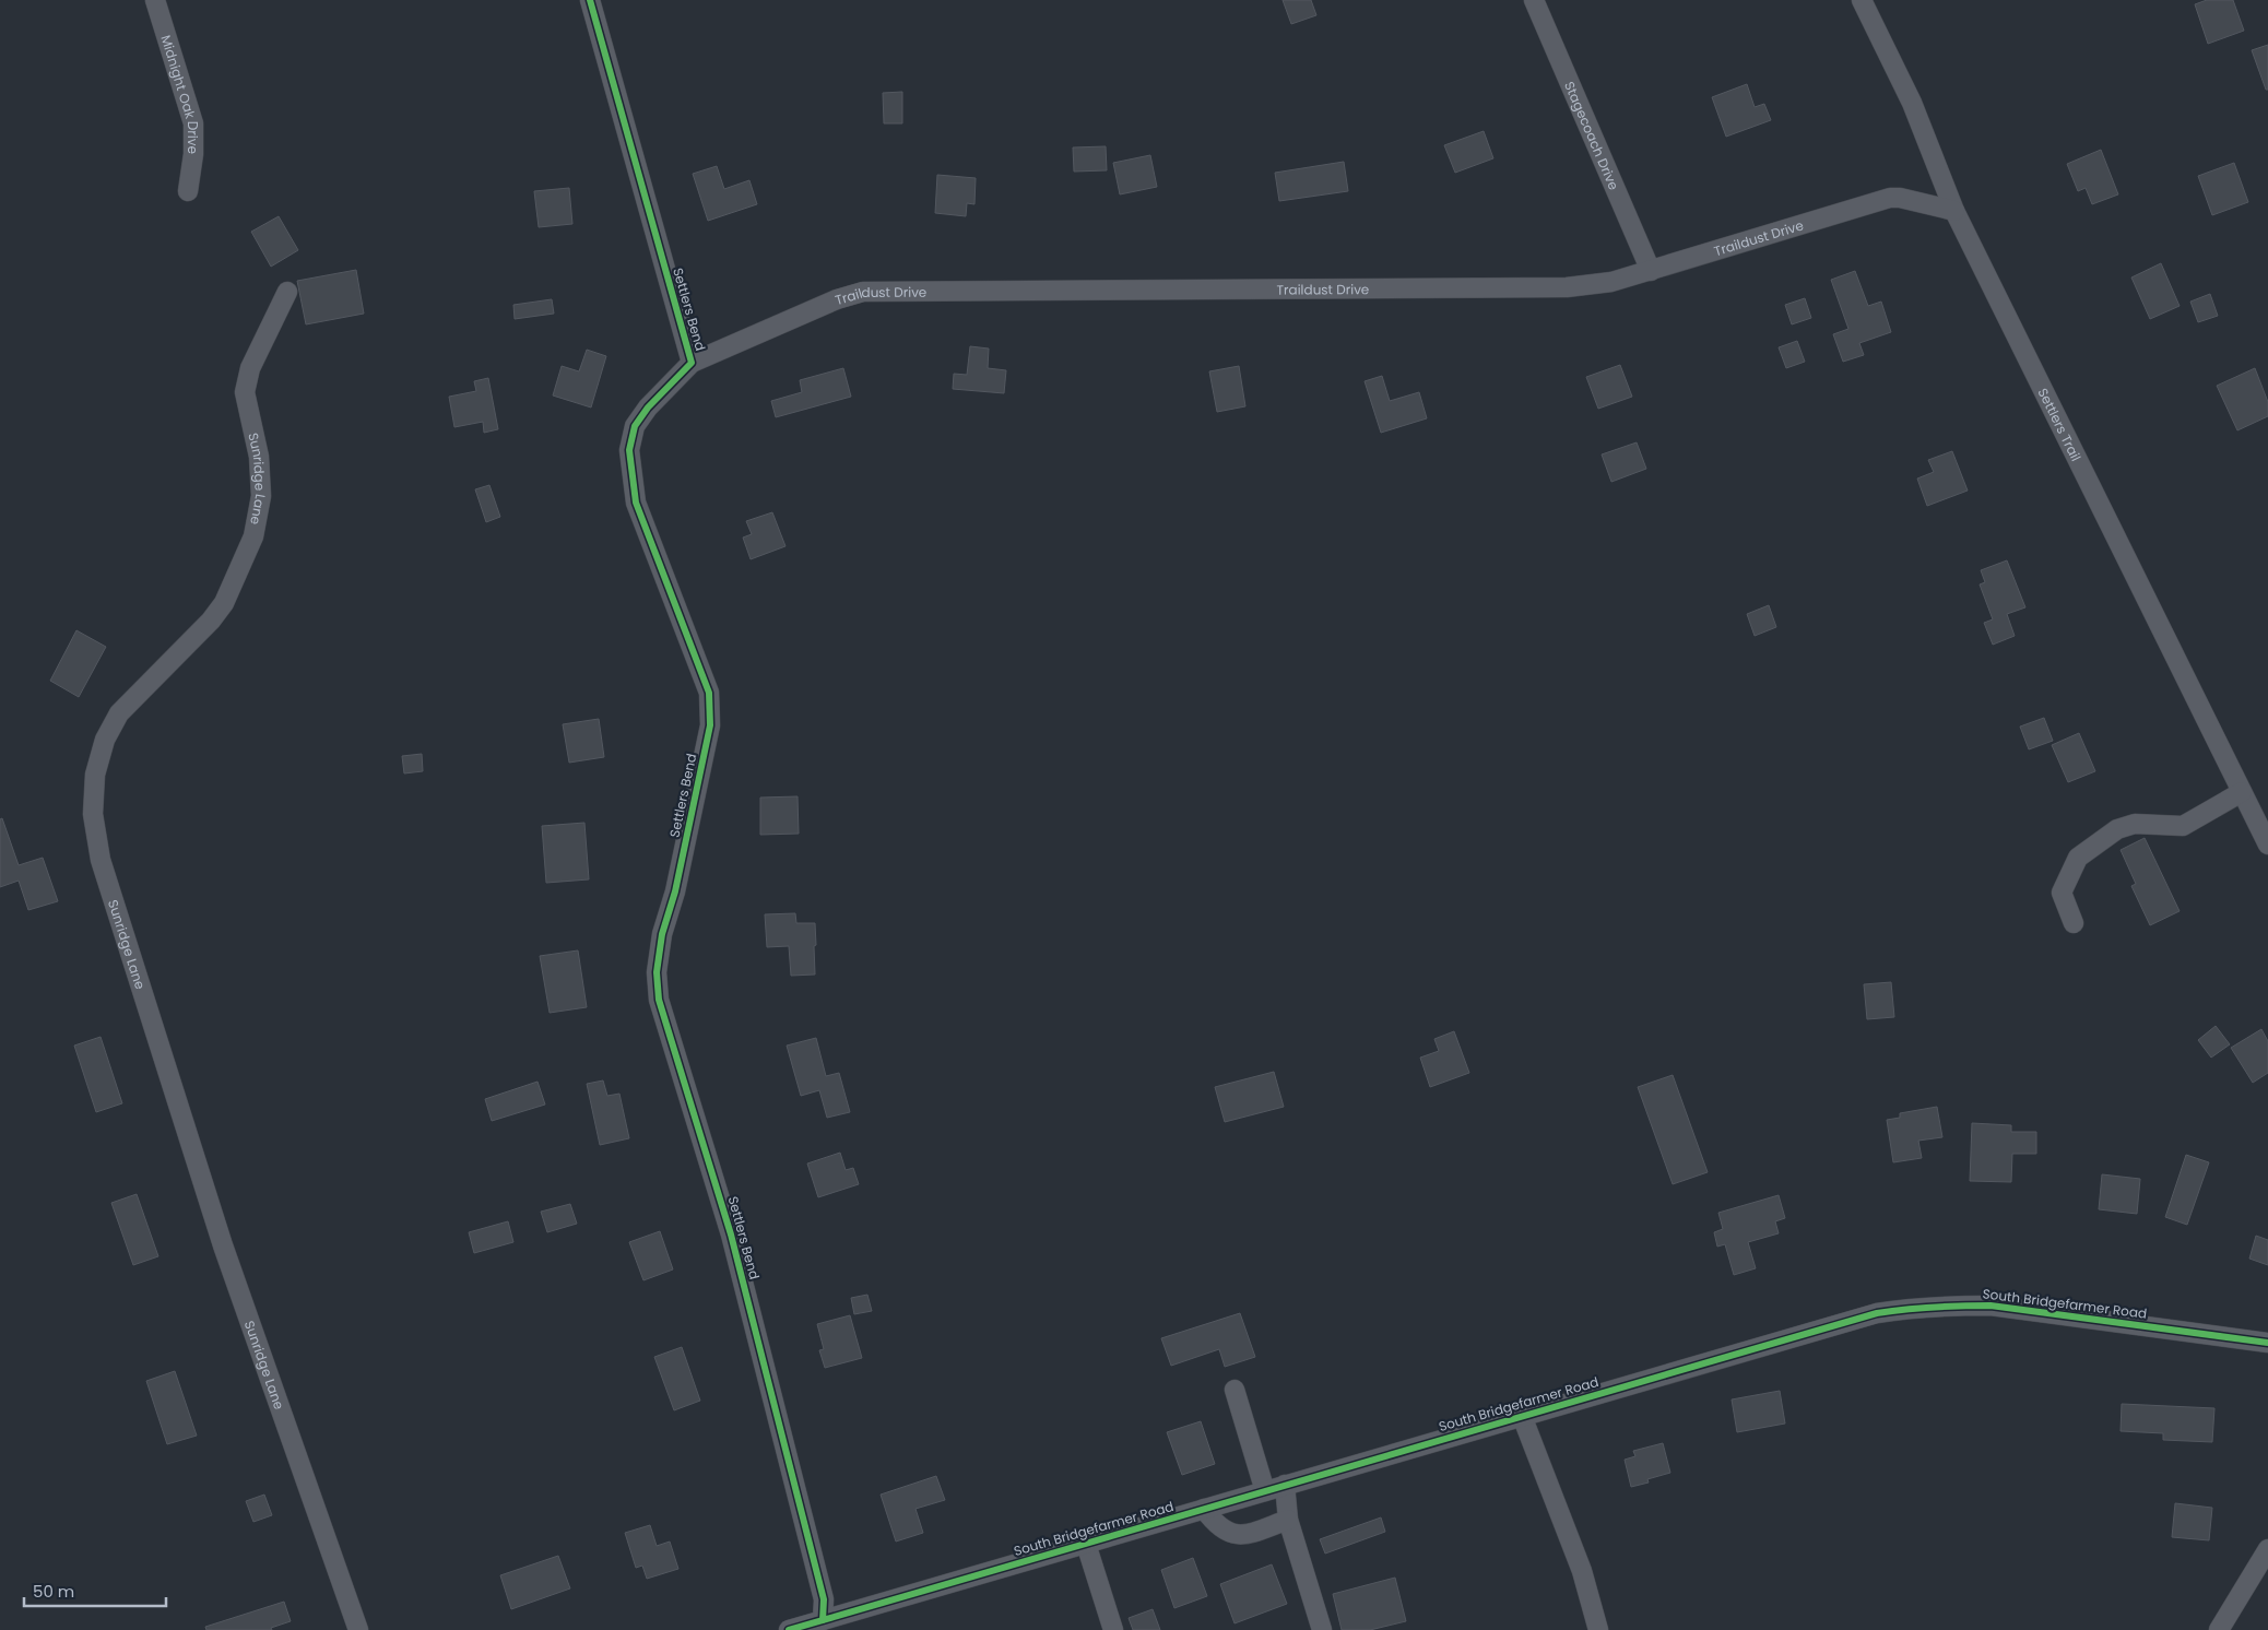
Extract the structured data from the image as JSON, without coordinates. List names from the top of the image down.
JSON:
{
  "streets": {
    "street": [
      "Midnight Oak Drive",
      "Stagecoach Drive",
      "Traildust Drive",
      "Settlers Bend",
      "Settlers Trail",
      "Sunridge Lane",
      "South Bridgefarmer Road"
    ]
  },
  "crossings": [
    ["Stagecoach Drive", "Traildust Drive"],
    ["Traildust Drive", "Settlers Bend"],
    ["Traildust Drive", "Settlers Trail"],
    ["Settlers Bend", "South Bridgefarmer Road"]
  ],
  "scale_bar": "50 m"
}
